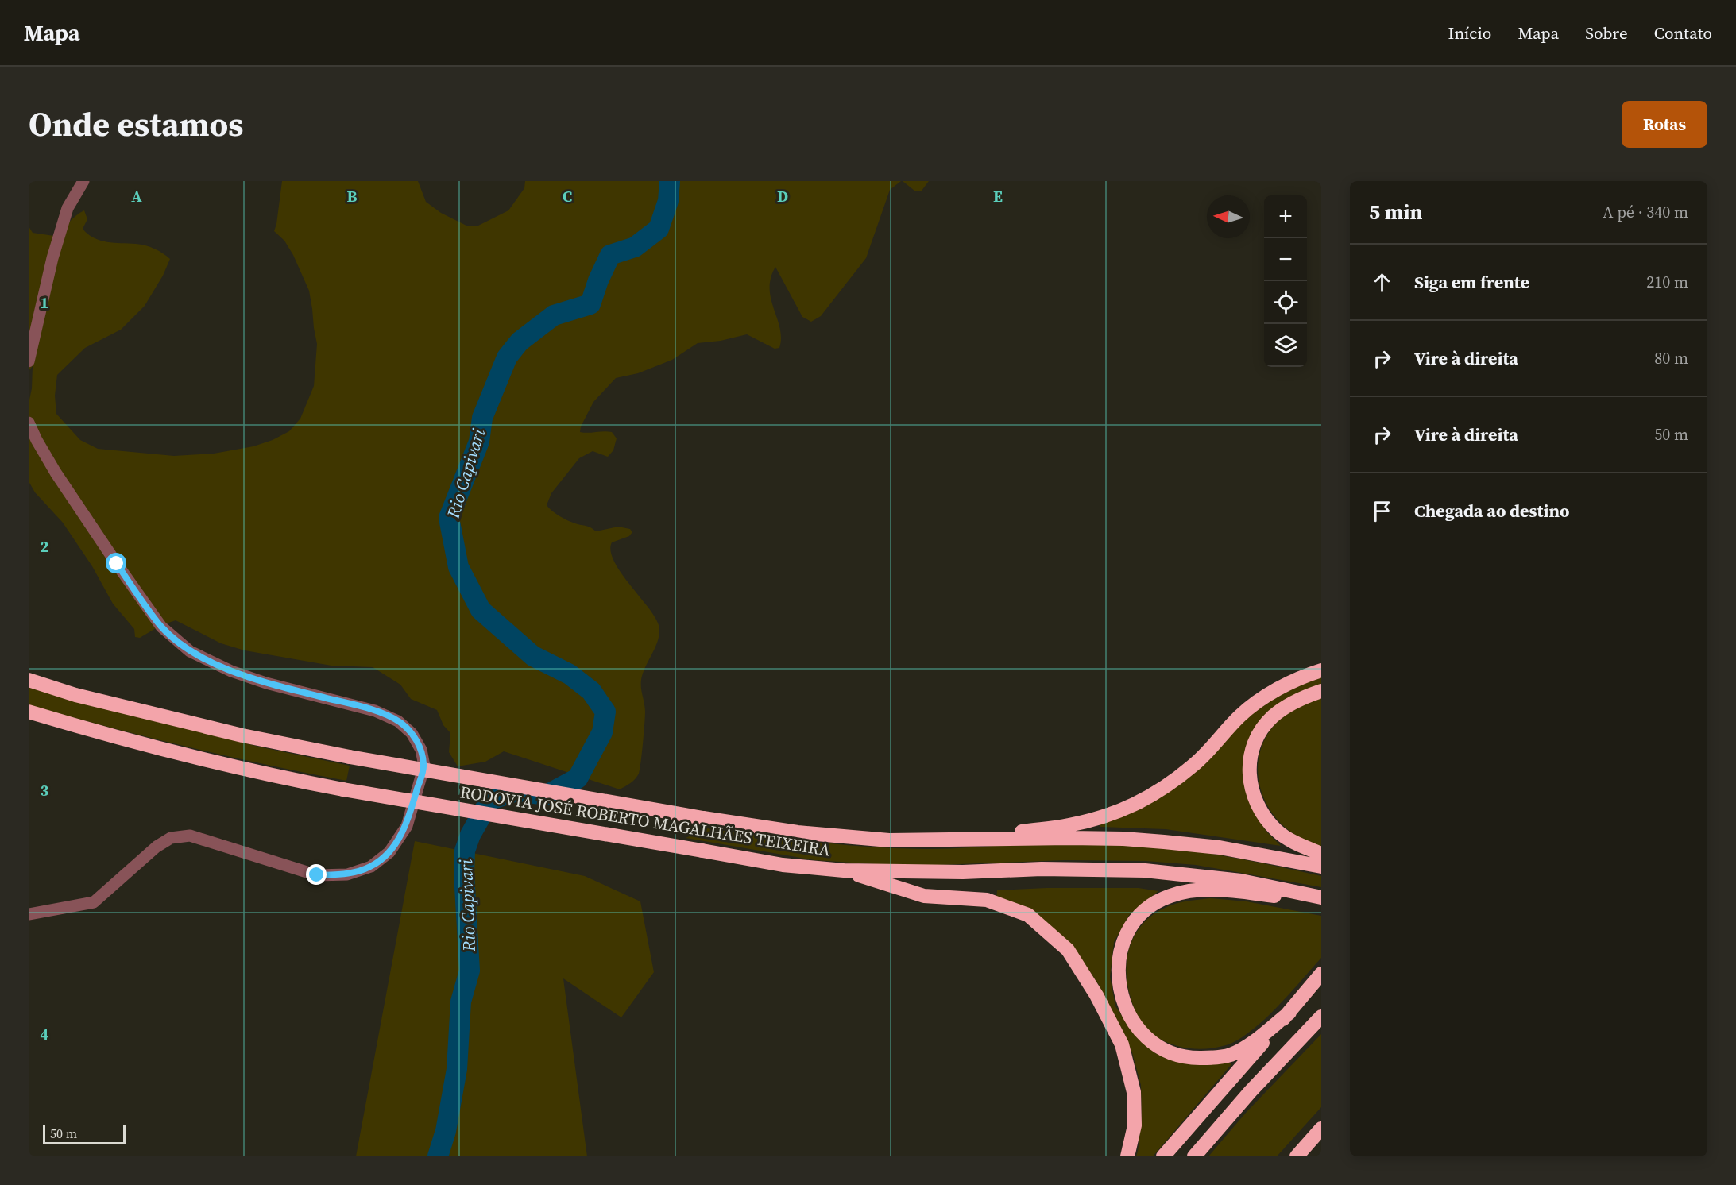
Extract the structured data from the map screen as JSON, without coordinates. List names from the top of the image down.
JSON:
{
  "streets": {
    "highway": ["RODOVIA JOSÉ ROBERTO MAGALHÃES TEIXEIRA"]
  },
  "water": ["Rio Capivari"],
  "scale_bar": "50 m",
  "north": "left",
  "page": {
    "header": "Mapa",
    "nav": [
      "Início",
      "Mapa",
      "Sobre",
      "Contato"
    ],
    "title": "Onde estamos",
    "buttons": "Rotas",
    "heading": ["5 min", "A pé · 340 m"],
    "map_buttons": ["+", "−"],
    "list": [
      ["Siga em frente", "210 m"],
      ["Vire à direita", "80 m"],
      ["Vire à direita", "50 m"],
      "Chegada ao destino"
    ],
    "scale": "50 m"
  },
  "grid": {
    "columns": [
      "A",
      "B",
      "C",
      "D",
      "E"
    ],
    "rows": [
      "1",
      "2",
      "3",
      "4"
    ]
  }
}
